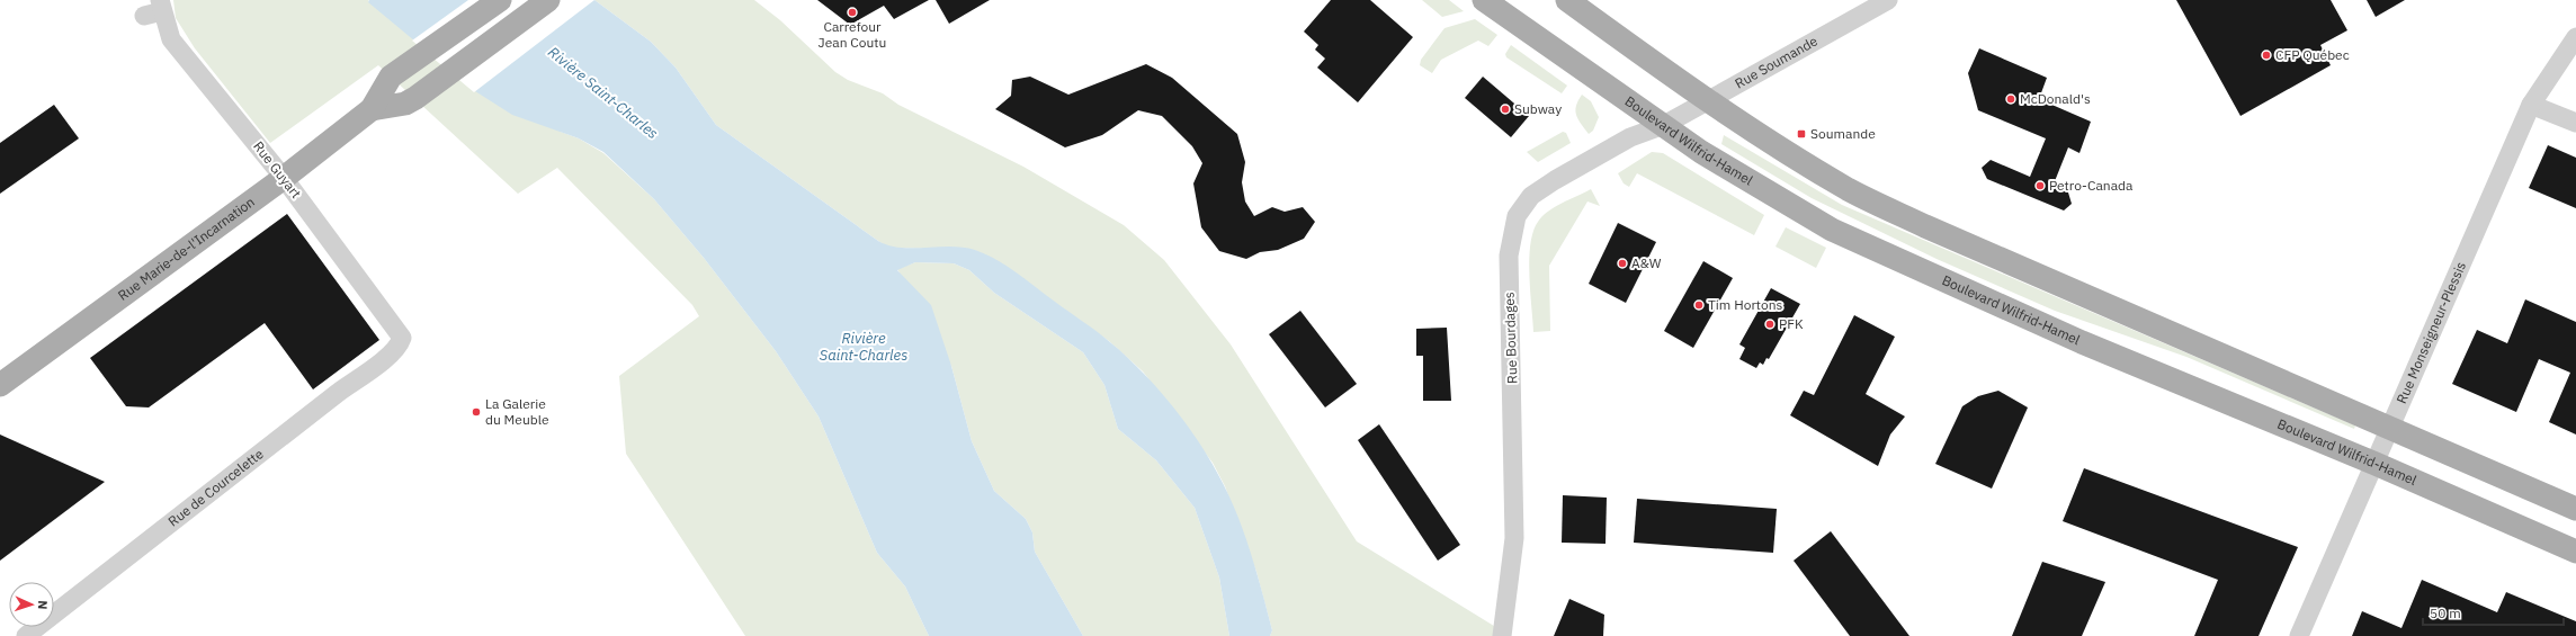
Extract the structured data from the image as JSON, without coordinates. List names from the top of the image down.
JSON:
{
  "streets": {
    "main road": ["Boulevard Wilfrid-Hamel", "Rue Marie-de-l'Incarnation"],
    "street": [
      "Rue Soumande",
      "Rue Guyart",
      "Rue Monseigneur-Plessis",
      "Rue Bourdages",
      "Rue de Courcelette"
    ]
  },
  "crossings": [
    ["Rue Soumande", "Boulevard Wilfrid-Hamel"],
    ["Rue Soumande", "Rue Bourdages"],
    ["Boulevard Wilfrid-Hamel", "Rue Monseigneur-Plessis"],
    ["Boulevard Wilfrid-Hamel", "Rue Bourdages"],
    ["Rue Guyart", "Rue Marie-de-l'Incarnation"],
    ["Rue Guyart", "Rue de Courcelette"]
  ],
  "water": ["Rivière Saint-Charles"],
  "places": {
    "other": [
      "Carrefour Jean Coutu",
      "CFP Québec",
      "McDonald's",
      "Subway",
      "Petro-Canada",
      "A&W",
      "Tim Hortons",
      "PFK",
      "La Galerie du Meuble"
    ],
    "transit": ["Soumande"]
  },
  "scale_bar": "50 m",
  "north": "right"
}
